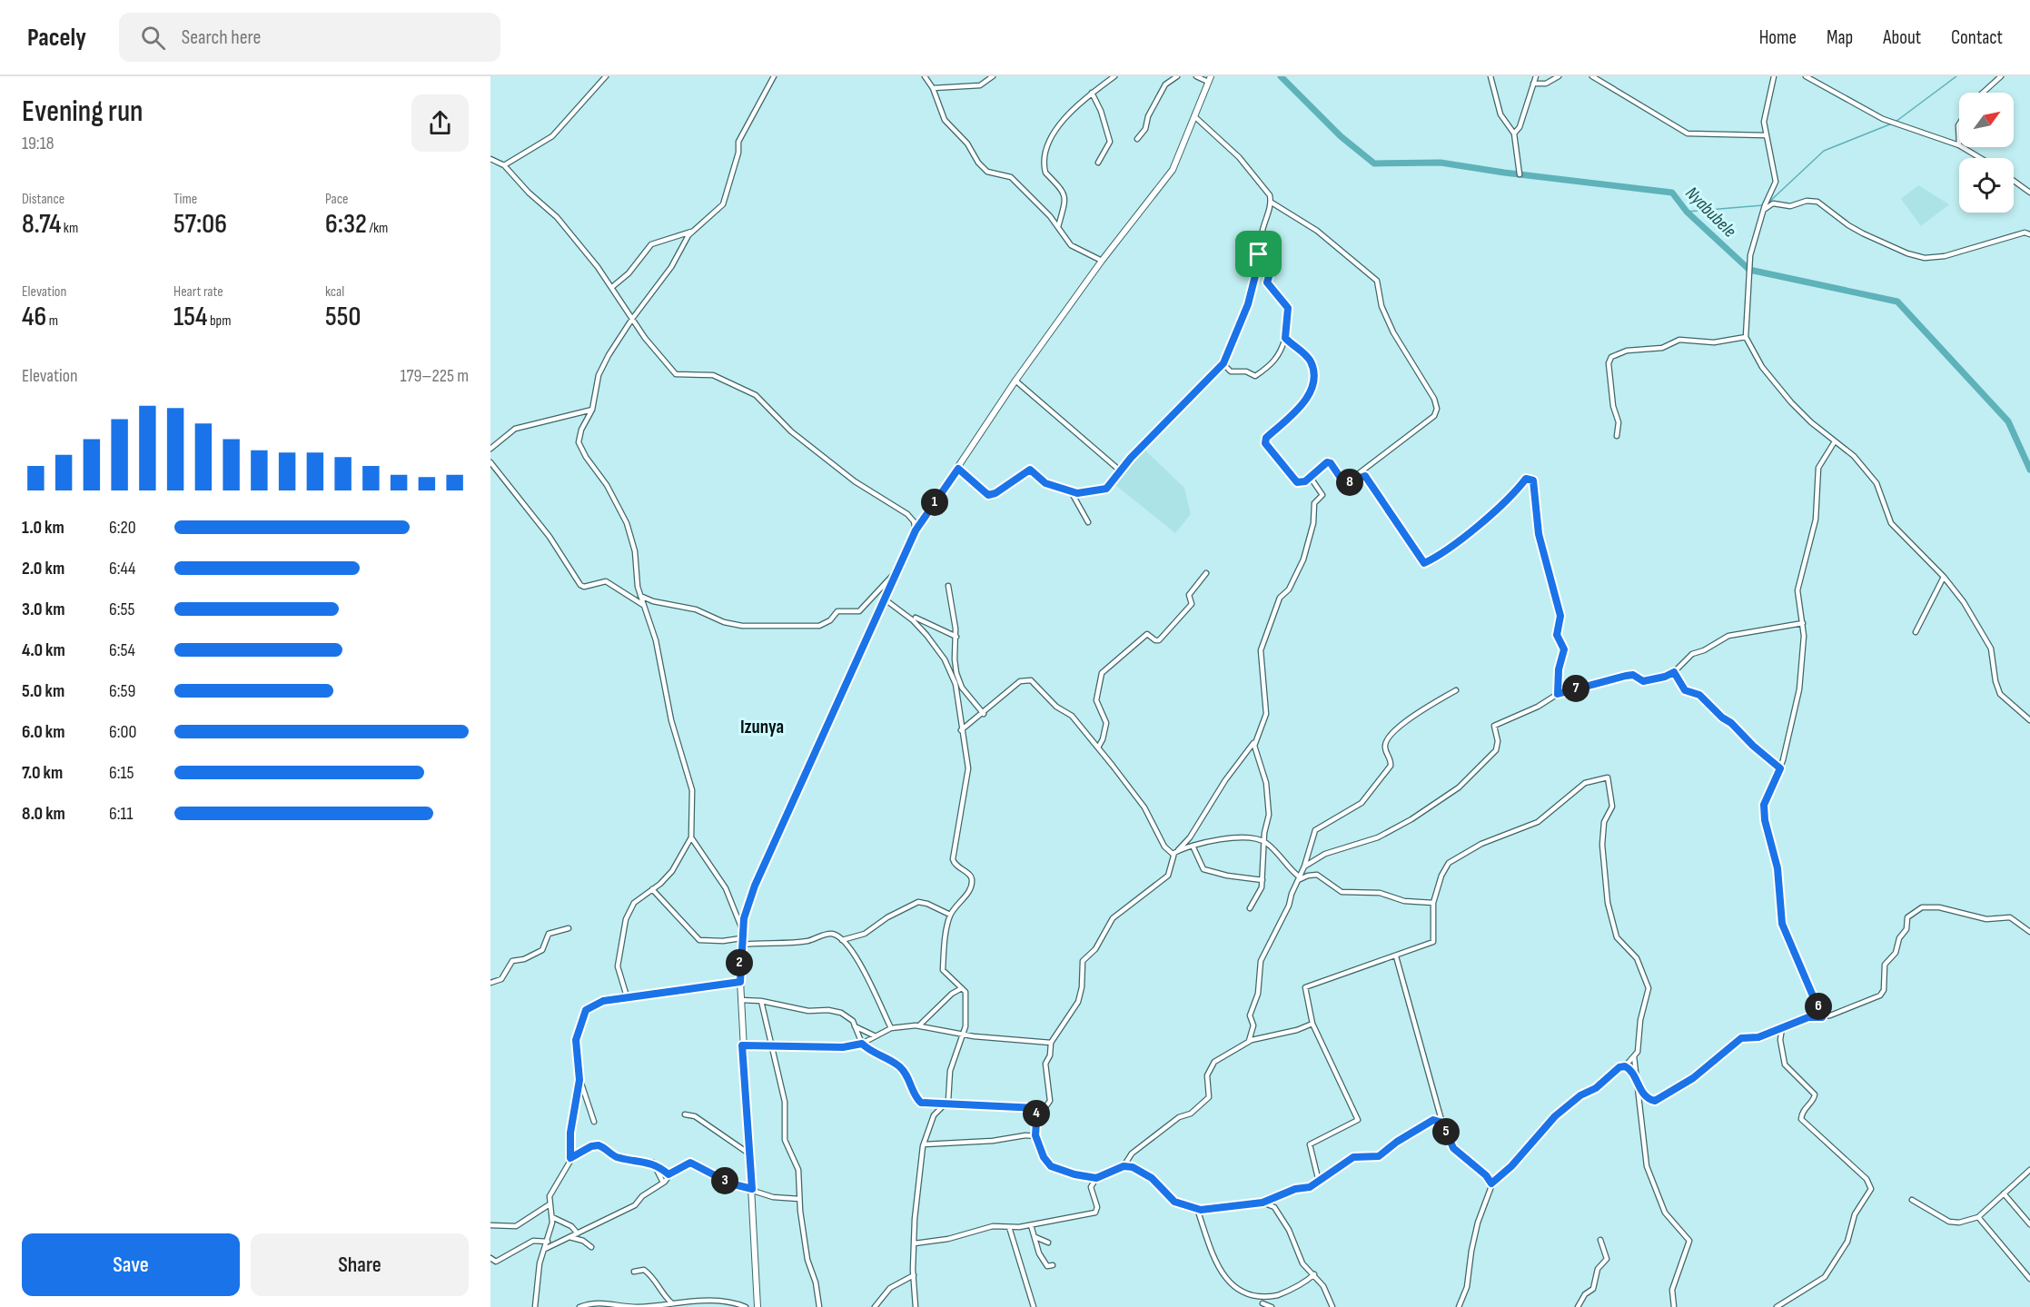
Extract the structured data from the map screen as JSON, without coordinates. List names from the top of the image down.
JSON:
{
  "districts": ["Izunya"],
  "water": ["Nyabubele"],
  "north": "top right",
  "page": {
    "header": "Pacely",
    "search": "Search here",
    "nav": [
      "Home",
      "Map",
      "About",
      "Contact"
    ],
    "heading": ["Evening run", "19:18"],
    "stats": [
      ["Distance", "8.74 km"],
      ["Time", "57:06"],
      ["Pace", "6:32 /km"],
      ["Elevation", "46 m"],
      ["Heart rate", "154 bpm"],
      ["kcal", "550"]
    ],
    "chart": ["Elevation", "179–225 m"],
    "pins": [
      "8",
      "1",
      "7",
      "2",
      "6",
      "4",
      "5",
      "3"
    ],
    "list": [
      {
        "name": "1.0 km",
        "note": "6:20"
      },
      {
        "name": "2.0 km",
        "note": "6:44"
      },
      {
        "name": "3.0 km",
        "note": "6:55"
      },
      {
        "name": "4.0 km",
        "note": "6:54"
      },
      {
        "name": "5.0 km",
        "note": "6:59"
      },
      {
        "name": "6.0 km",
        "note": "6:00"
      },
      {
        "name": "7.0 km",
        "note": "6:15"
      },
      {
        "name": "8.0 km",
        "note": "6:11"
      }
    ],
    "buttons": ["Save", "Share"]
  }
}
